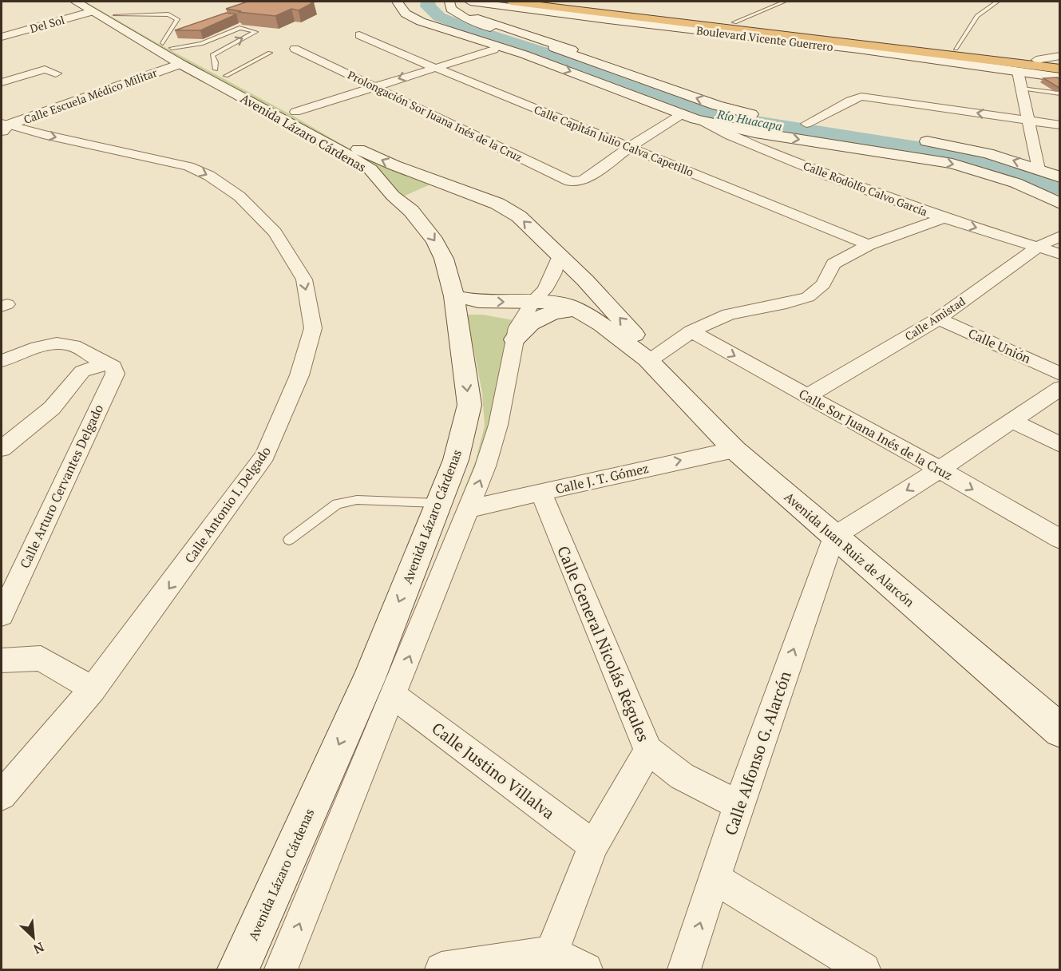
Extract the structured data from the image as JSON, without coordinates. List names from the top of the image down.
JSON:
{
  "streets": {
    "highway": ["Boulevard Vicente Guerrero"],
    "main road": [
      "Del Sol",
      "Calle Escuela Médico Militar",
      "Avenida Lázaro Cárdenas",
      "Avenida Juan Ruiz de Alarcón"
    ],
    "street": [
      "Prolongación Sor Juana Inés de la Cruz",
      "Calle Capitán Julio Calva Capetillo",
      "Calle Rodolfo Calvo García",
      "Calle Amistad",
      "Calle Unión",
      "Calle Sor Juana Inés de la Cruz",
      "Calle J. T. Gómez",
      "Calle Arturo Cervantes Delgado",
      "Calle Antonio I. Delgado",
      "Calle General Nicolás Régules",
      "Calle Alfonso G. Alarcón",
      "Calle Justino Villalva"
    ]
  },
  "crossings": [
    ["Del Sol", "Avenida Lázaro Cárdenas"],
    ["Calle Escuela Médico Militar", "Avenida Lázaro Cárdenas"],
    ["Calle Escuela Médico Militar", "Calle Antonio I. Delgado"],
    ["Prolongación Sor Juana Inés de la Cruz", "Calle Capitán Julio Calva Capetillo"],
    ["Avenida Lázaro Cárdenas", "Avenida Juan Ruiz de Alarcón"],
    ["Calle Rodolfo Calvo García", "Calle Amistad"],
    ["Calle Amistad", "Calle Unión"],
    ["Calle Amistad", "Calle Sor Juana Inés de la Cruz"],
    ["Calle J. T. Gómez", "Avenida Juan Ruiz de Alarcón"],
    ["Calle J. T. Gómez", "Calle General Nicolás Régules"],
    ["Avenida Juan Ruiz de Alarcón", "Calle Alfonso G. Alarcón"],
    ["Calle General Nicolás Régules", "Calle Alfonso G. Alarcón"]
  ],
  "one_way": ["Calle Sor Juana Inés de la Cruz"],
  "water": ["Río Huacapa"],
  "north": "bottom right"
}
